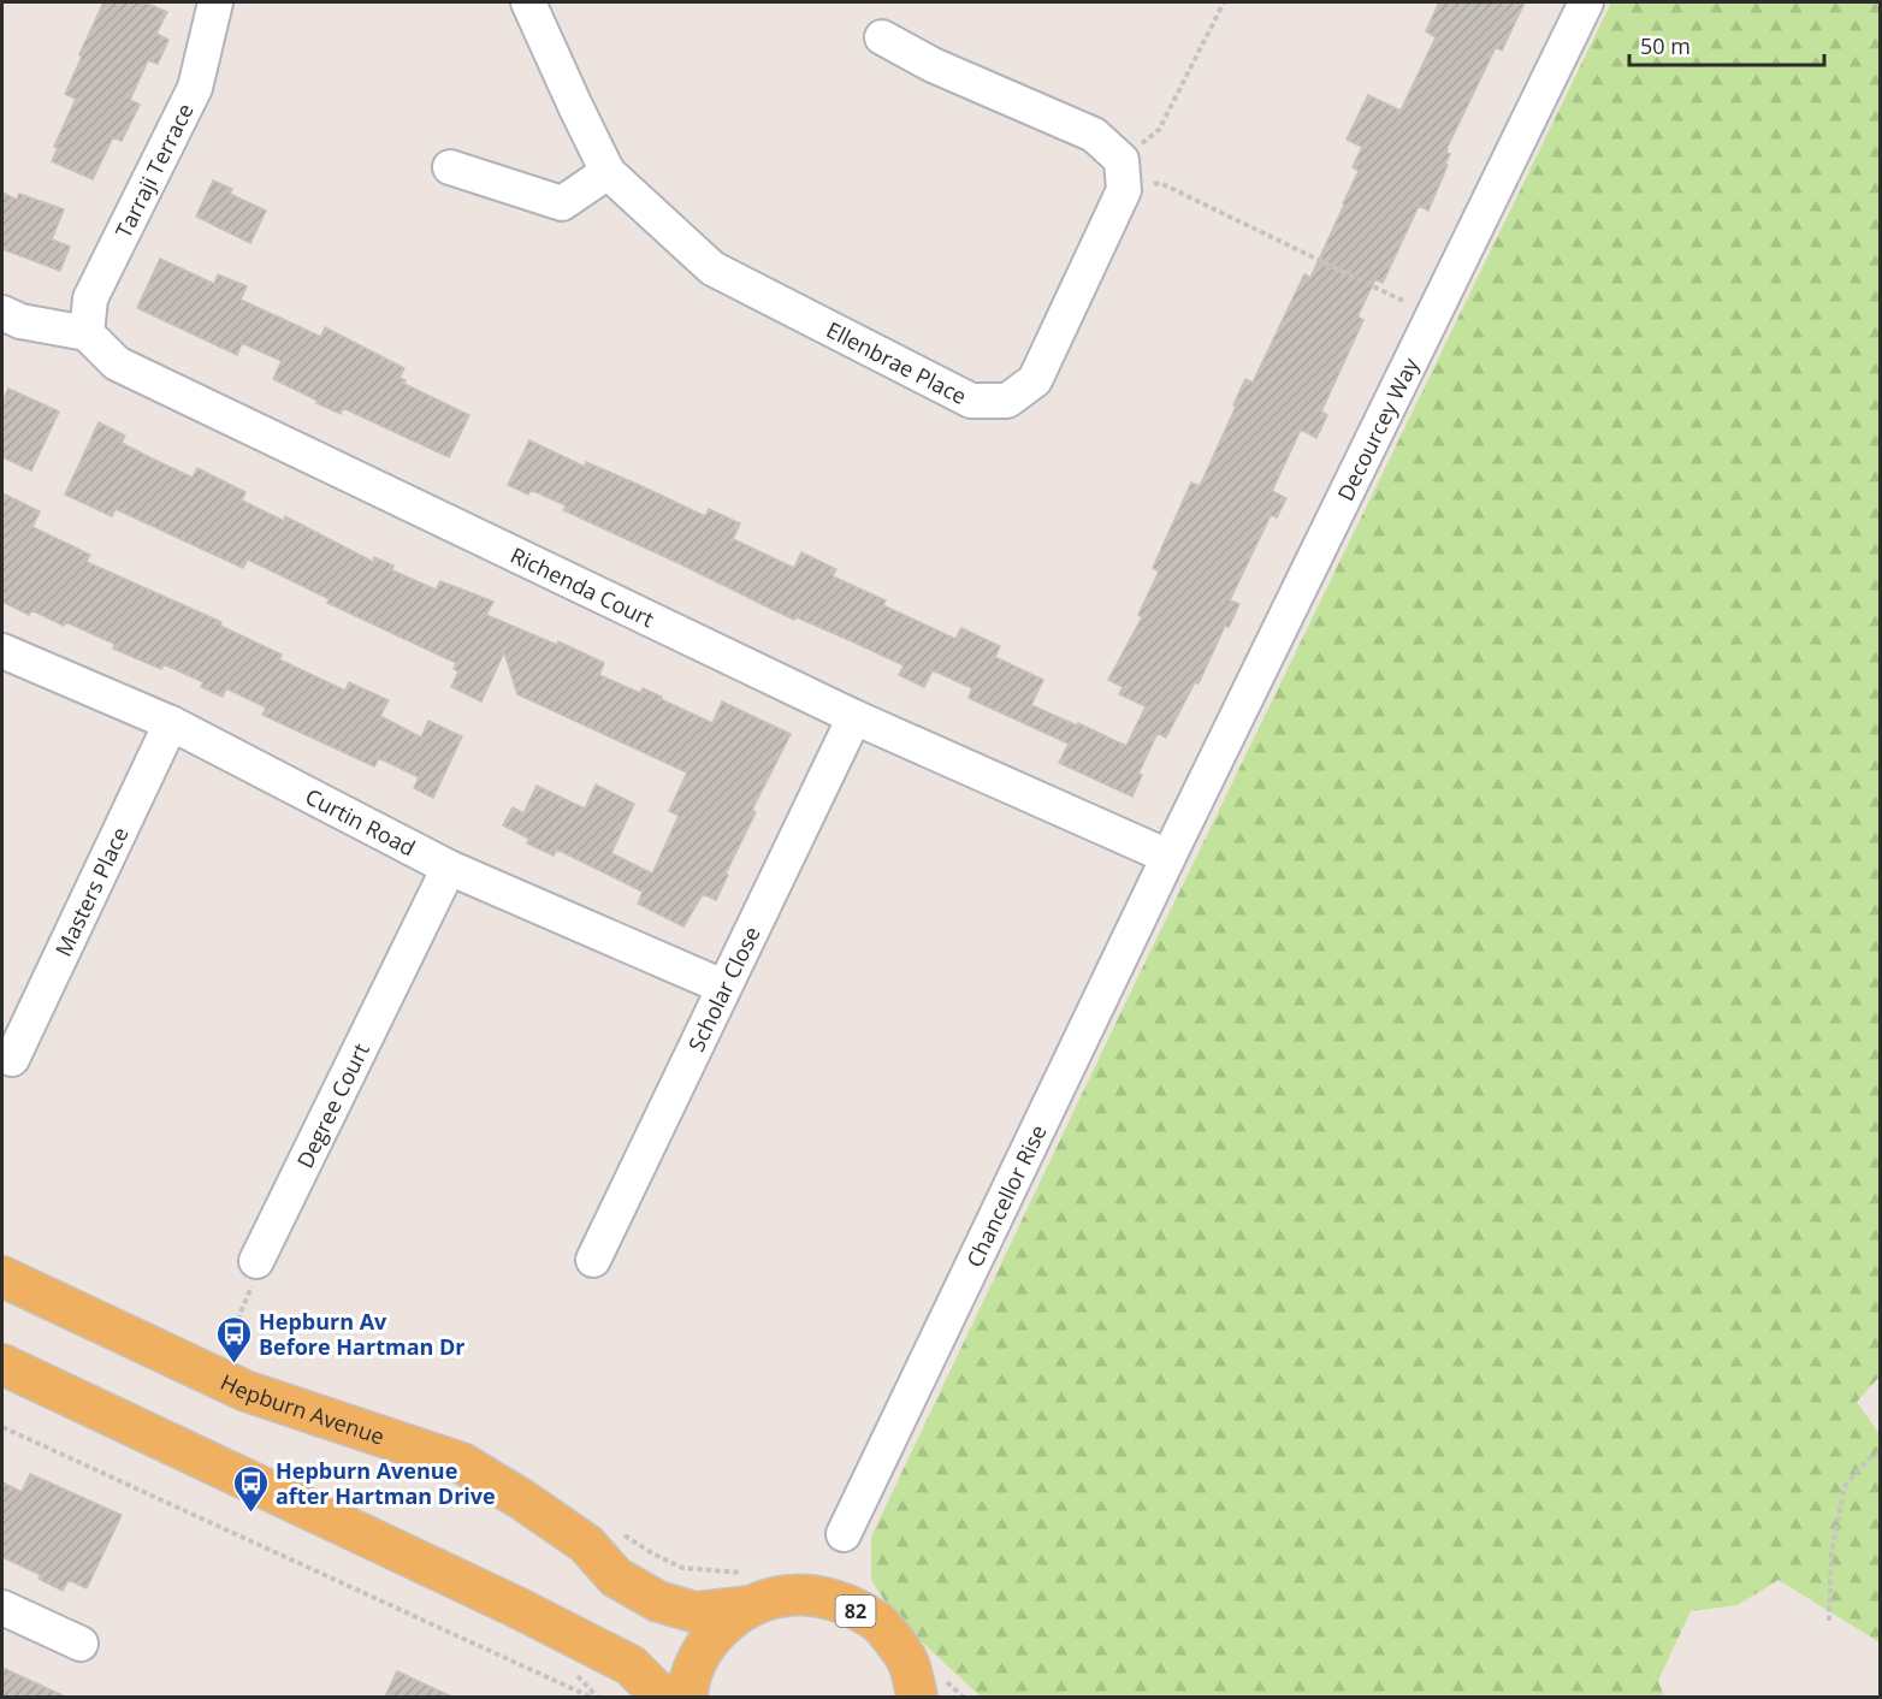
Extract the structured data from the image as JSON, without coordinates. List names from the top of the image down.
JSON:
{
  "streets": {
    "main road": ["Hepburn Avenue", "82"],
    "street": [
      "Tarraji Terrace",
      "Ellenbrae Place",
      "Decourcey Way",
      "Richenda Court",
      "Curtin Road",
      "Masters Place",
      "Scholar Close",
      "Degree Court",
      "Chancellor Rise"
    ]
  },
  "crossings": [
    ["Tarraji Terrace", "Richenda Court"],
    ["Decourcey Way", "Richenda Court"],
    ["Decourcey Way", "Chancellor Rise"],
    ["Richenda Court", "Scholar Close"],
    ["Richenda Court", "Chancellor Rise"],
    ["Curtin Road", "Masters Place"],
    ["Curtin Road", "Scholar Close"],
    ["Curtin Road", "Degree Court"],
    ["Hepburn Avenue", "82"]
  ],
  "places": {
    "bus stop": ["Hepburn Av Before Hartman Dr", "Hepburn Avenue after Hartman Drive"]
  },
  "scale_bar": "50 m"
}
